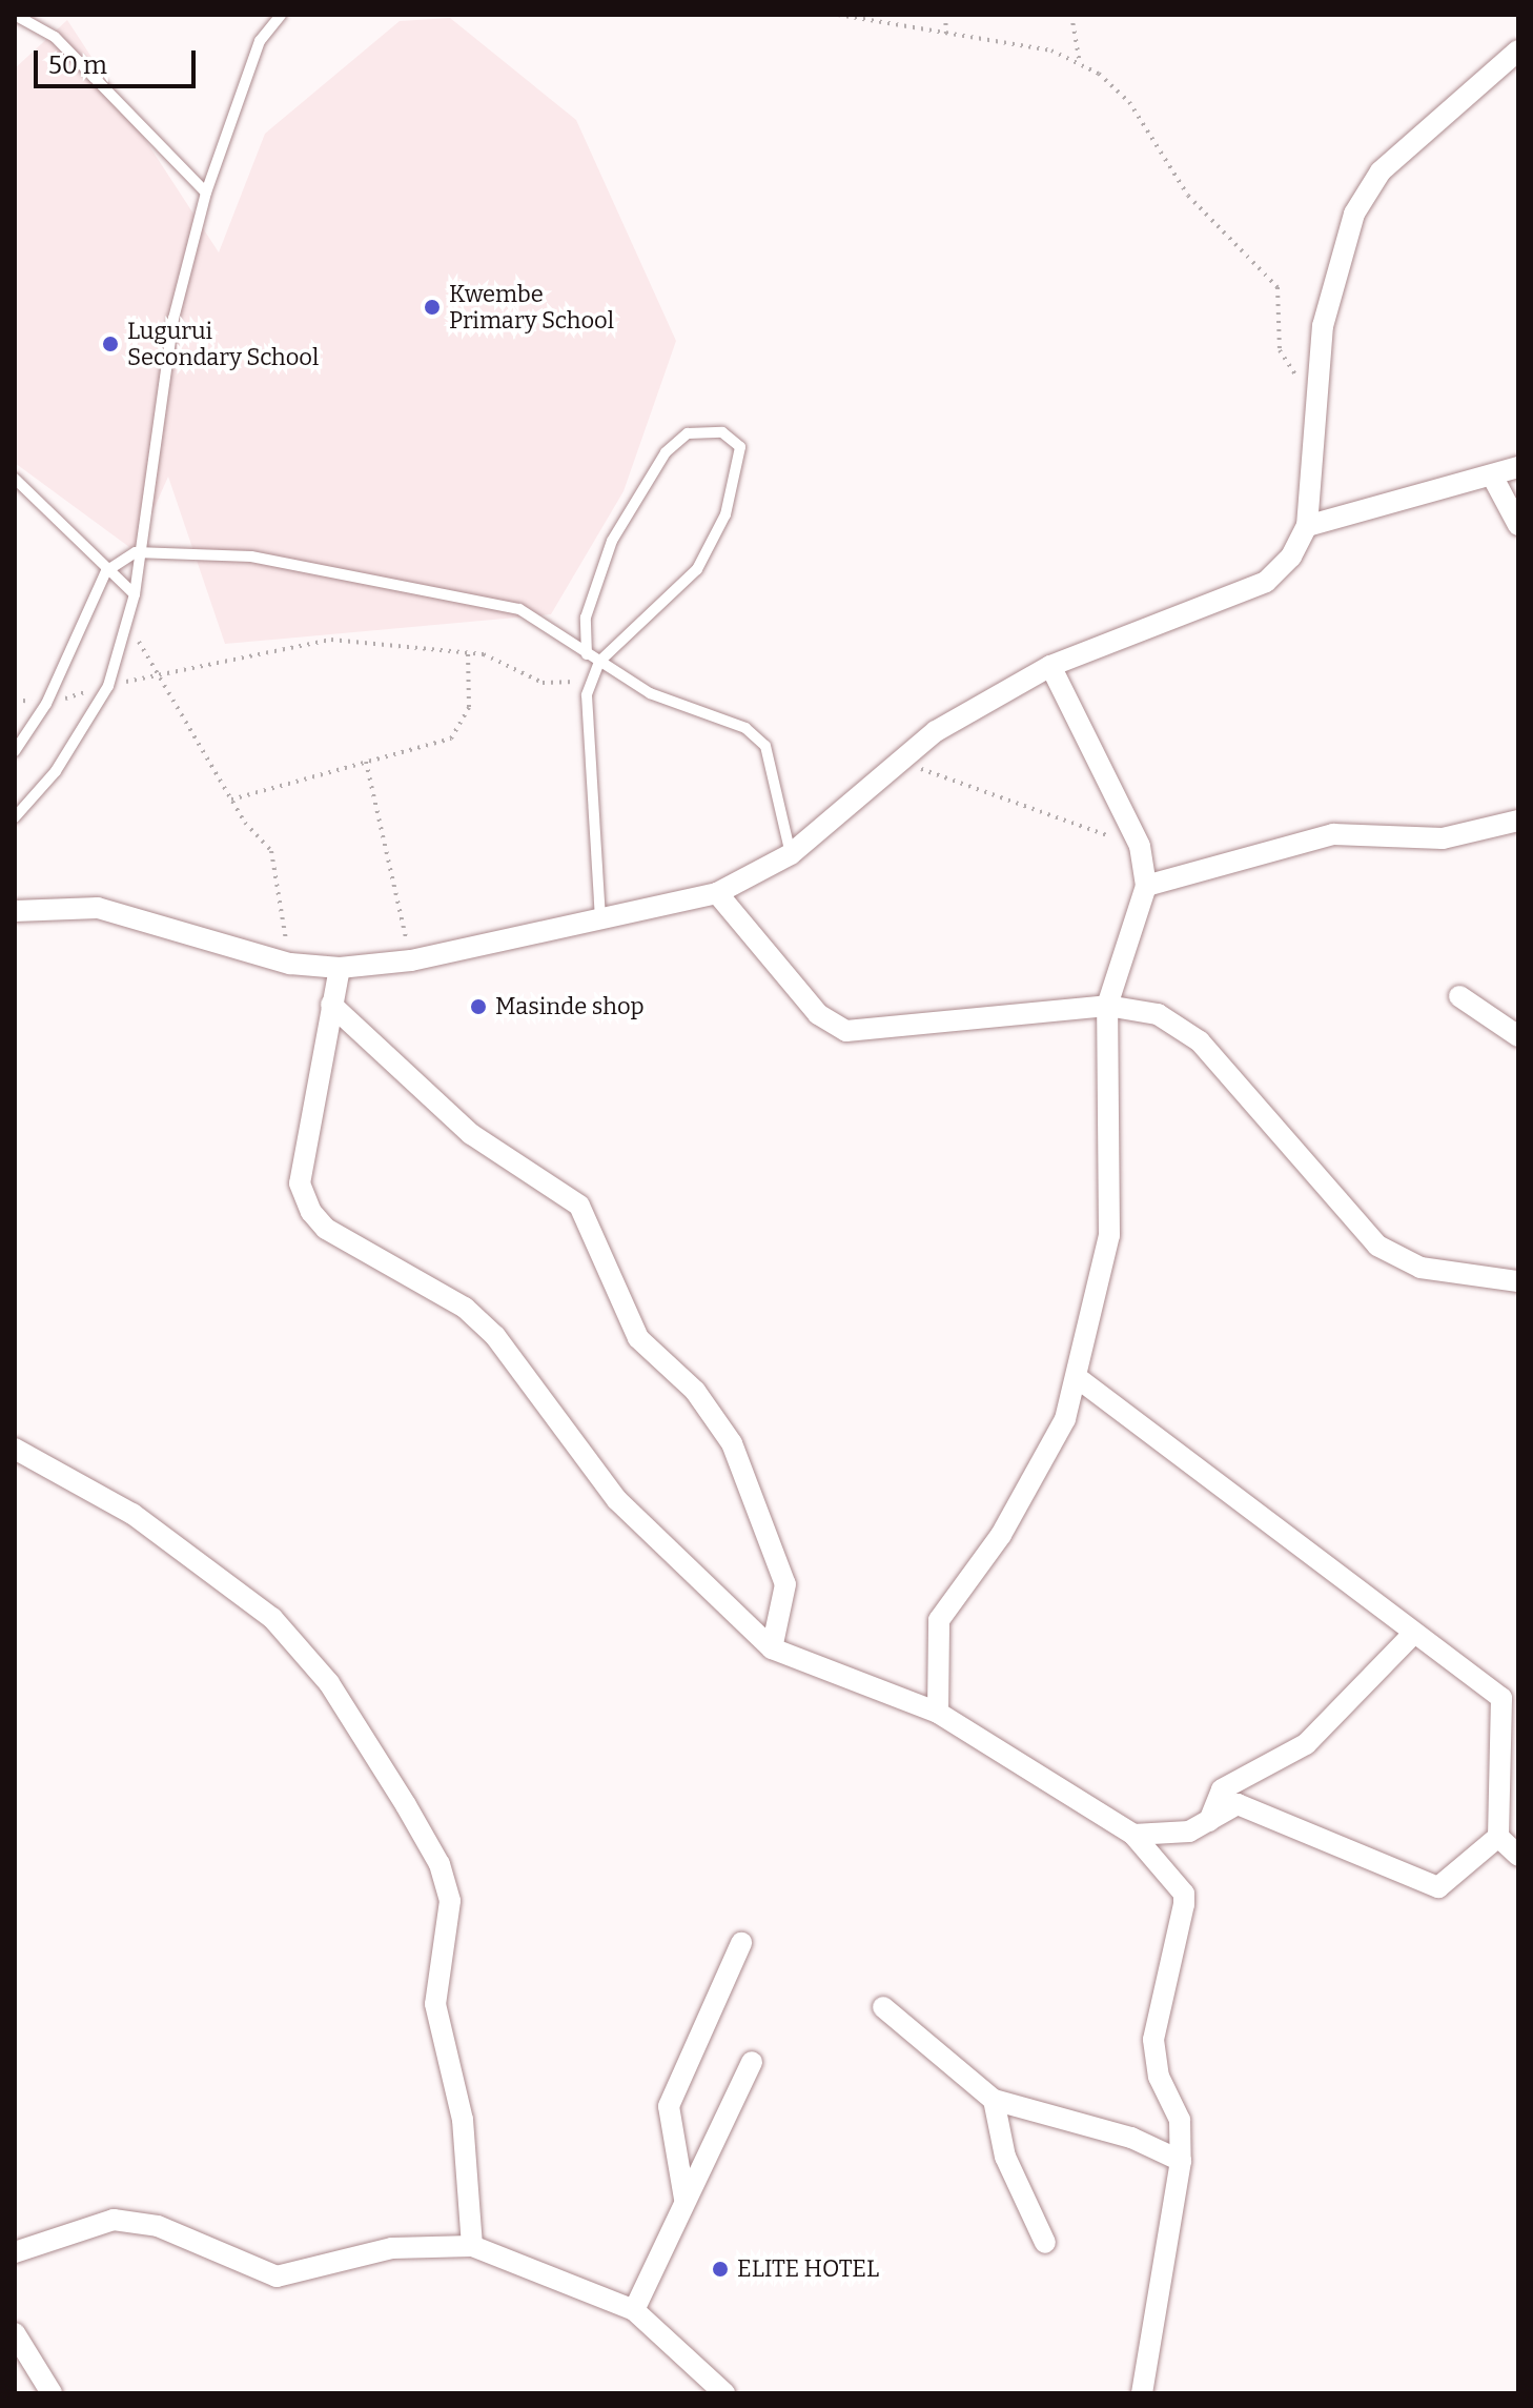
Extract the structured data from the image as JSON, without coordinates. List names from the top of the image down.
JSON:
{
  "places": [
    "Kwembe Primary School",
    "Lugurui Secondary School",
    "Masinde shop",
    "ELITE HOTEL"
  ],
  "scale_bar": "50 m"
}
